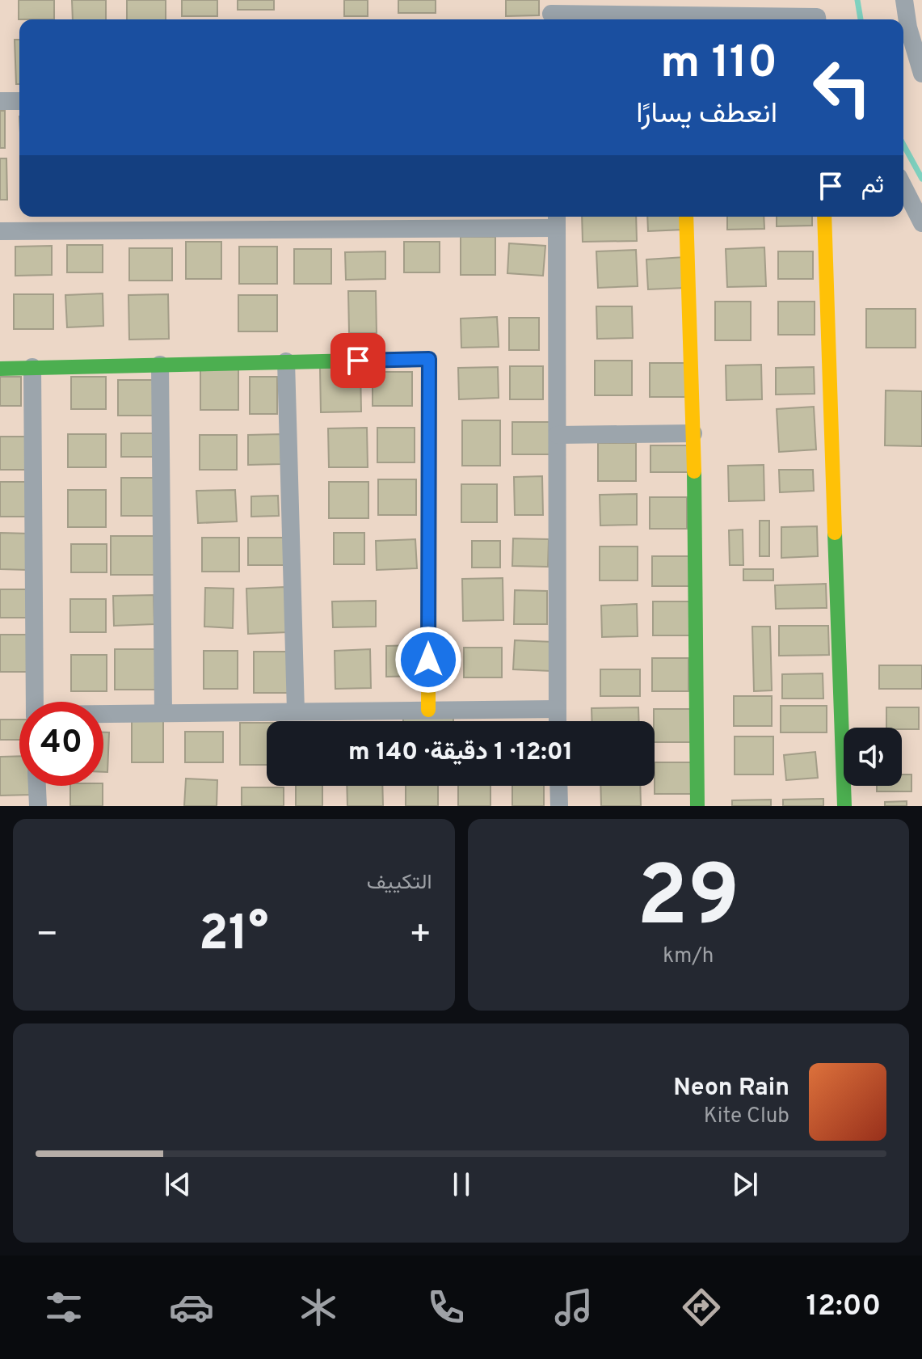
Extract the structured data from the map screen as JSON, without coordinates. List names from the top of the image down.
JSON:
{
  "page": {
    "turn": ["110 m", "انعطف يسارًا"],
    "then": "ثم",
    "limit": "40",
    "trip": "12:01 · 1 دقيقة · 140 m",
    "tile": [
      ["29", "km/h"],
      "التكييف"
    ],
    "heat": ["−", "21°", "+"],
    "song": ["Neon Rain", "Kite Club"],
    "tabs": "12:00"
  }
}
